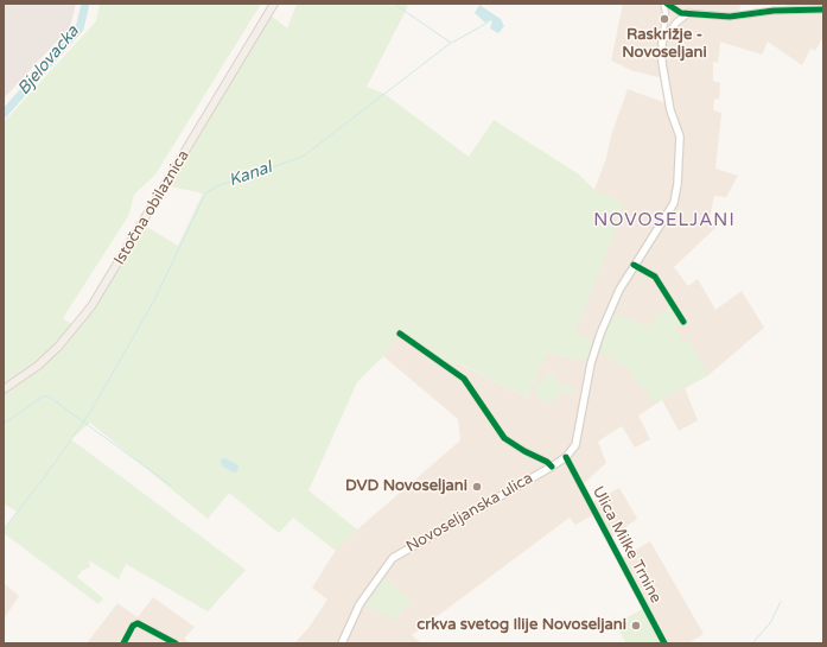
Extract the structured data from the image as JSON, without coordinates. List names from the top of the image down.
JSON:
{
  "streets": {
    "main road": ["Istočna obilaznica", "Novoseljanska ulica"],
    "street": ["Ulica Milke Trnine"]
  },
  "crossings": [
    ["Novoseljanska ulica", "Ulica Milke Trnine"]
  ],
  "districts": ["NOVOSELJANI"],
  "water": ["Bjelovacka", "Kanal"],
  "places": ["Raskrižje - Novoseljani", "DVD Novoseljani", "crkva svetog Ilije Novoseljani"]
}
